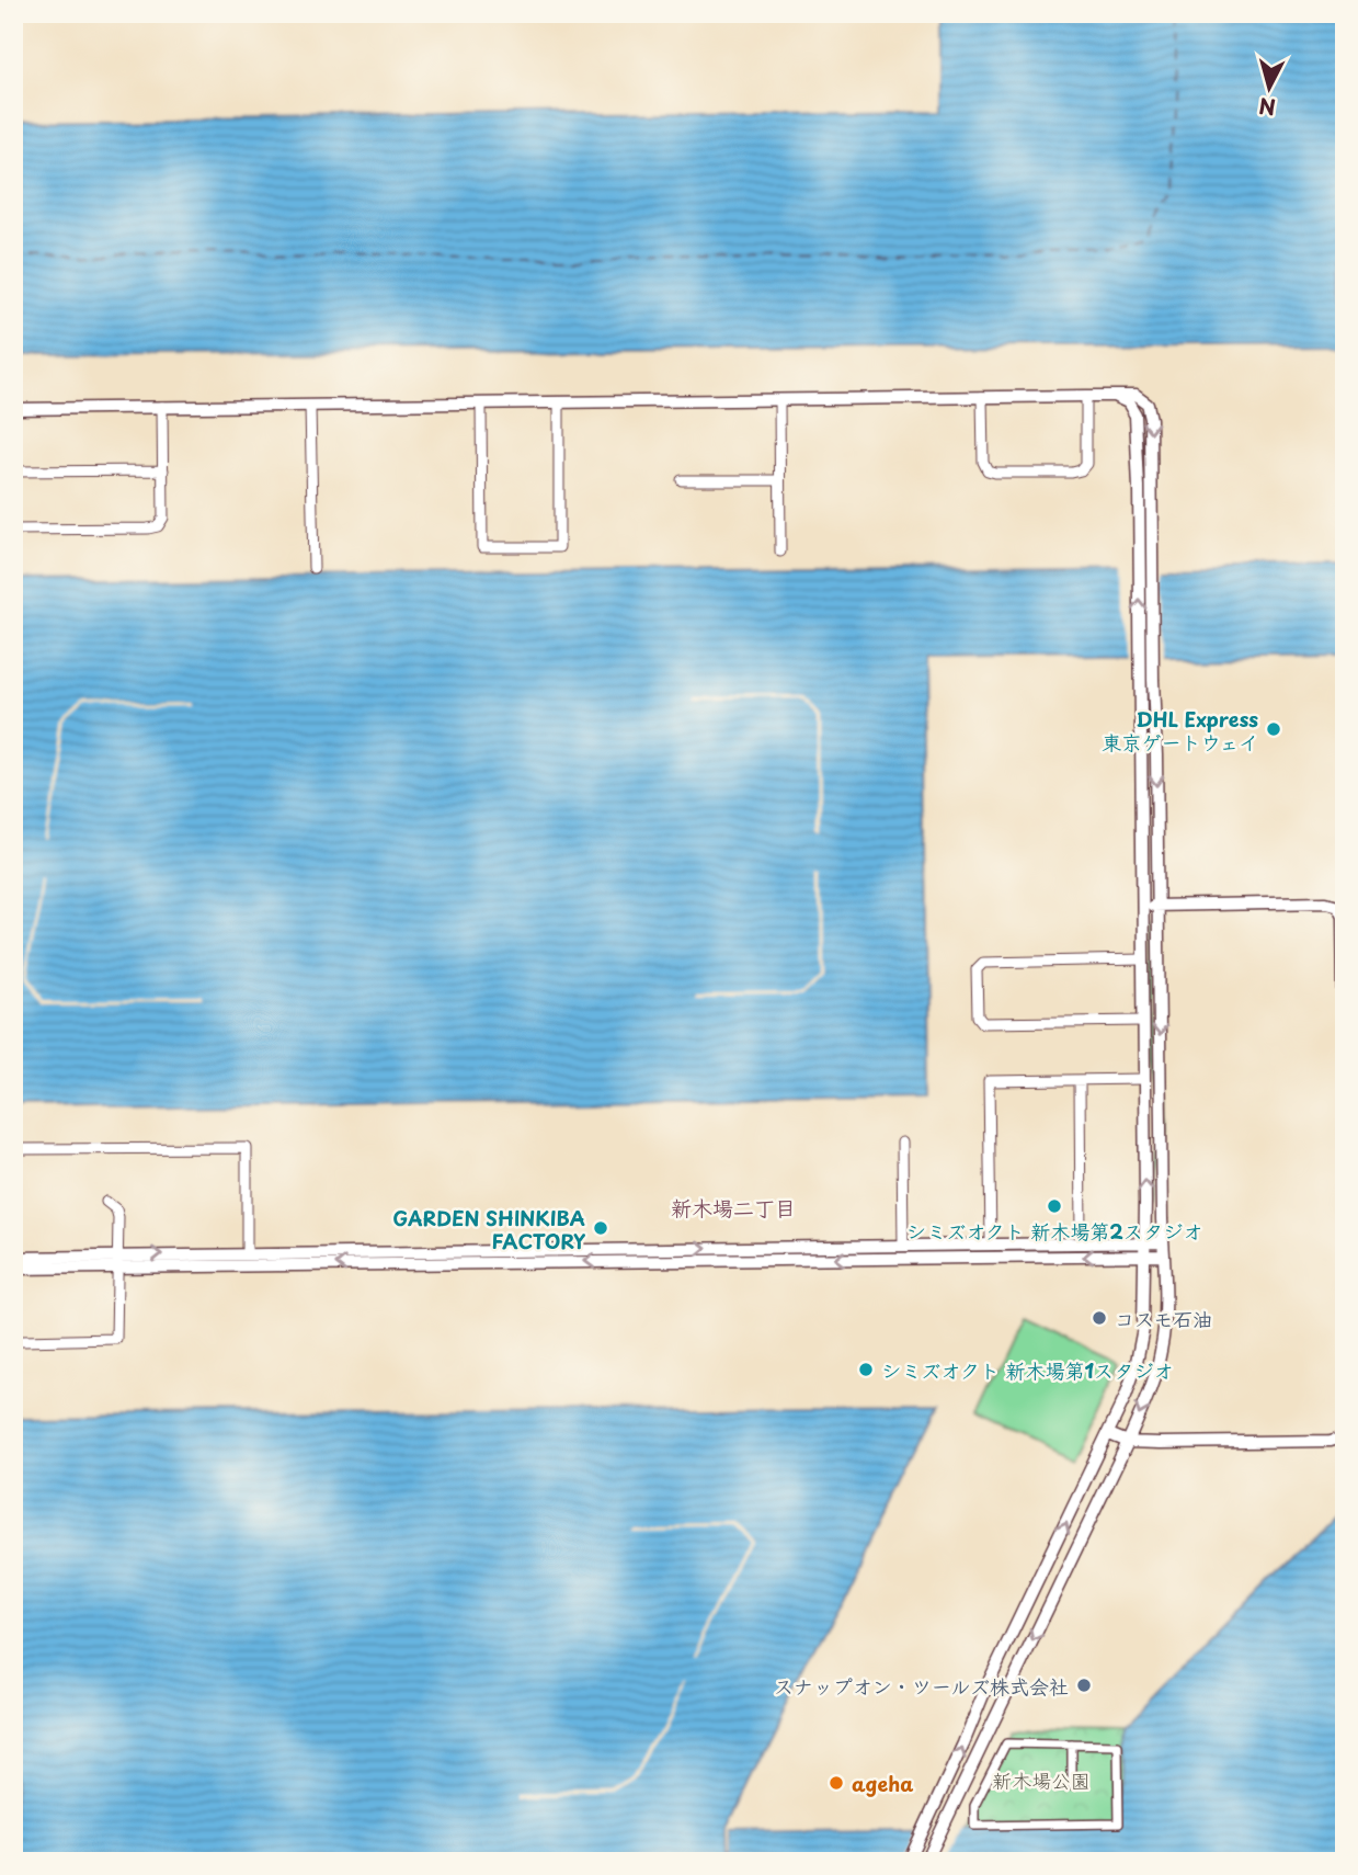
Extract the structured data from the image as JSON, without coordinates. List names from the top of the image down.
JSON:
{
  "districts": ["新木場二丁目"],
  "parks": ["新木場公園"],
  "places": [
    "DHL Express 東京ゲートウェイ",
    "シミズオクト 新木場第2スタジオ",
    "GARDEN SHINKIBA FACTORY",
    "コスモ石油",
    "シミズオクト 新木場第1スタジオ",
    "スナップオン・ツールズ株式会社",
    "ageha"
  ],
  "north": "bottom"
}
